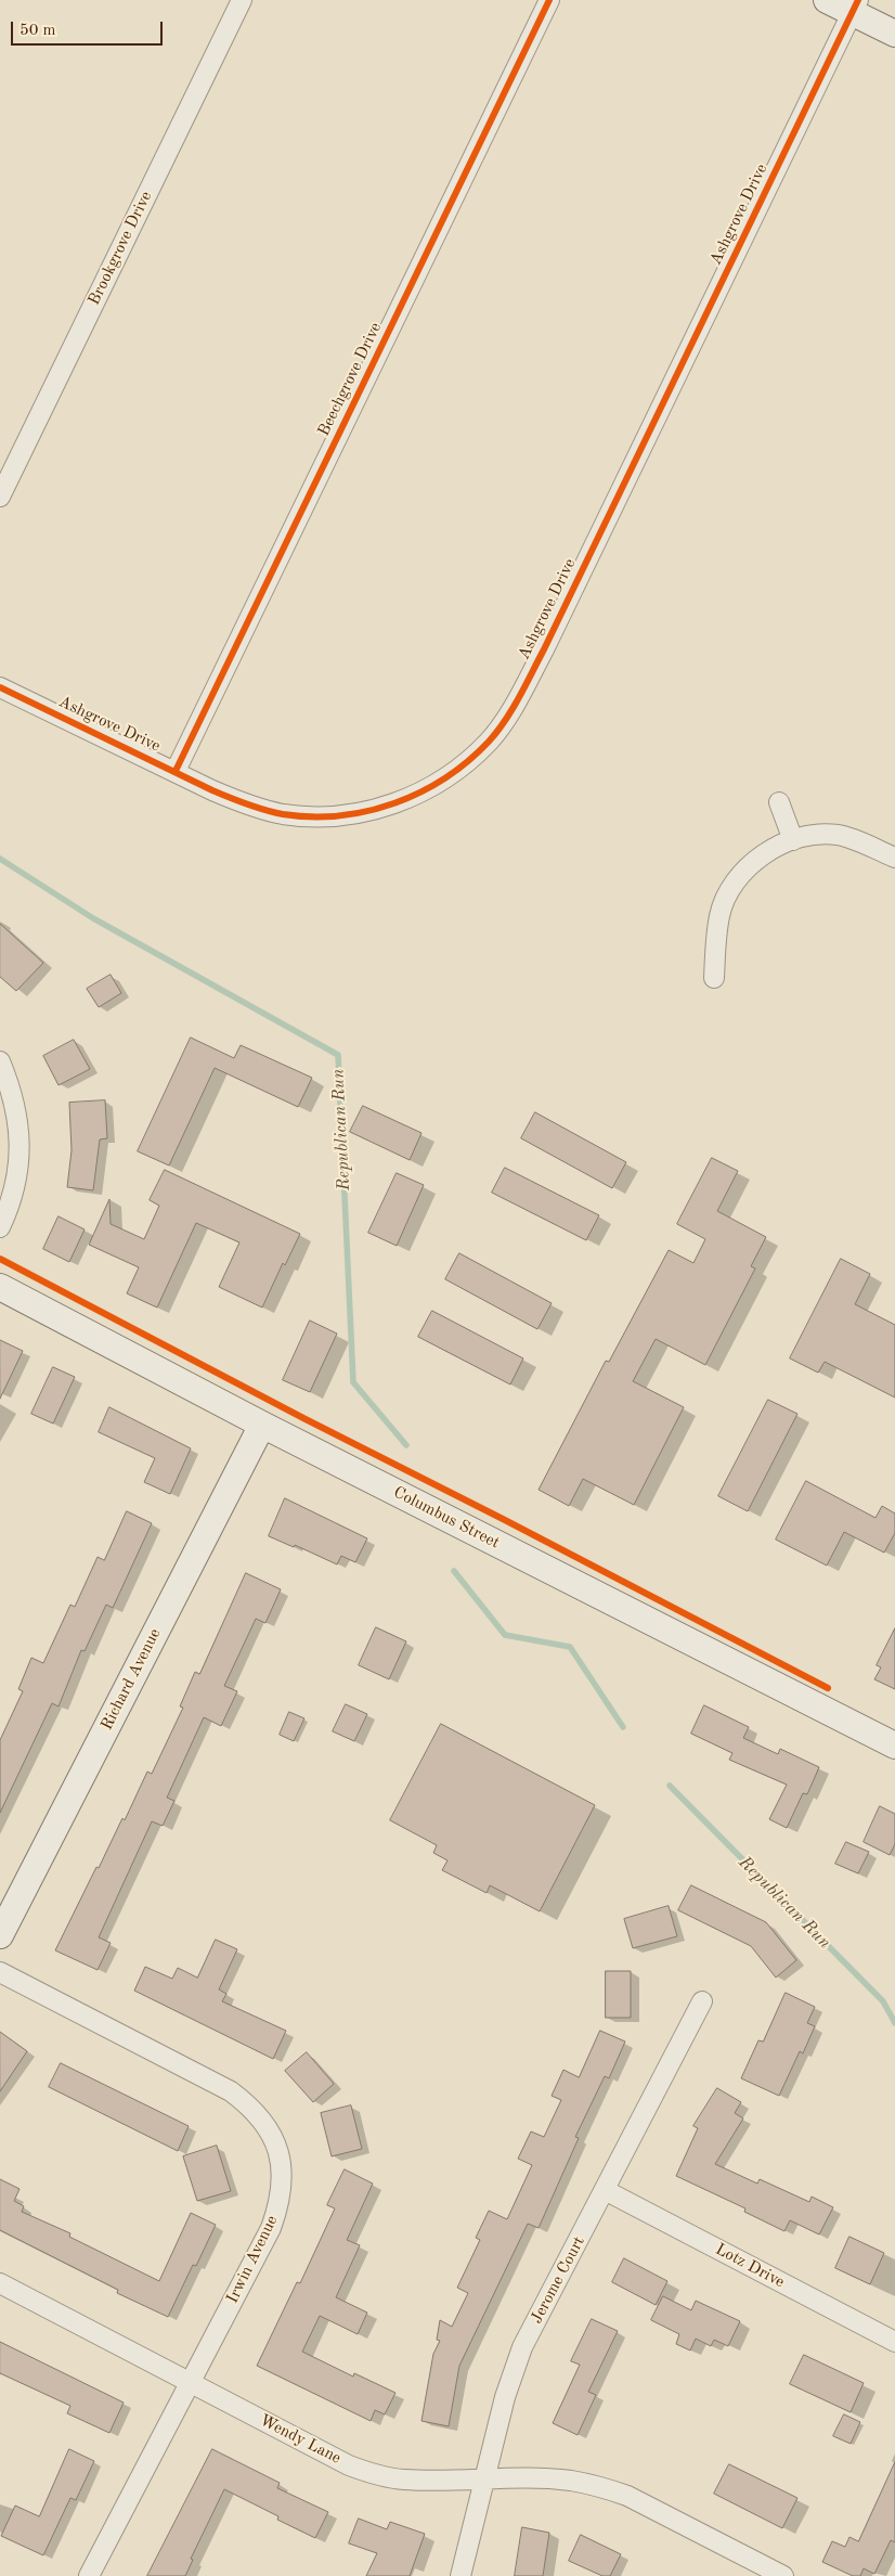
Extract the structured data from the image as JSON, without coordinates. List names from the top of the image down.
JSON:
{
  "streets": {
    "main road": ["Columbus Street", "Richard Avenue"],
    "street": [
      "Ashgrove Drive",
      "Brookgrove Drive",
      "Beechgrove Drive",
      "Irwin Avenue",
      "Lotz Drive",
      "Jerome Court",
      "Wendy Lane"
    ]
  },
  "crossings": [
    ["Ashgrove Drive", "Beechgrove Drive"],
    ["Columbus Street", "Richard Avenue"],
    ["Irwin Avenue", "Wendy Lane"],
    ["Lotz Drive", "Jerome Court"],
    ["Jerome Court", "Wendy Lane"]
  ],
  "water": ["Republican Run"],
  "scale_bar": "50 m"
}
